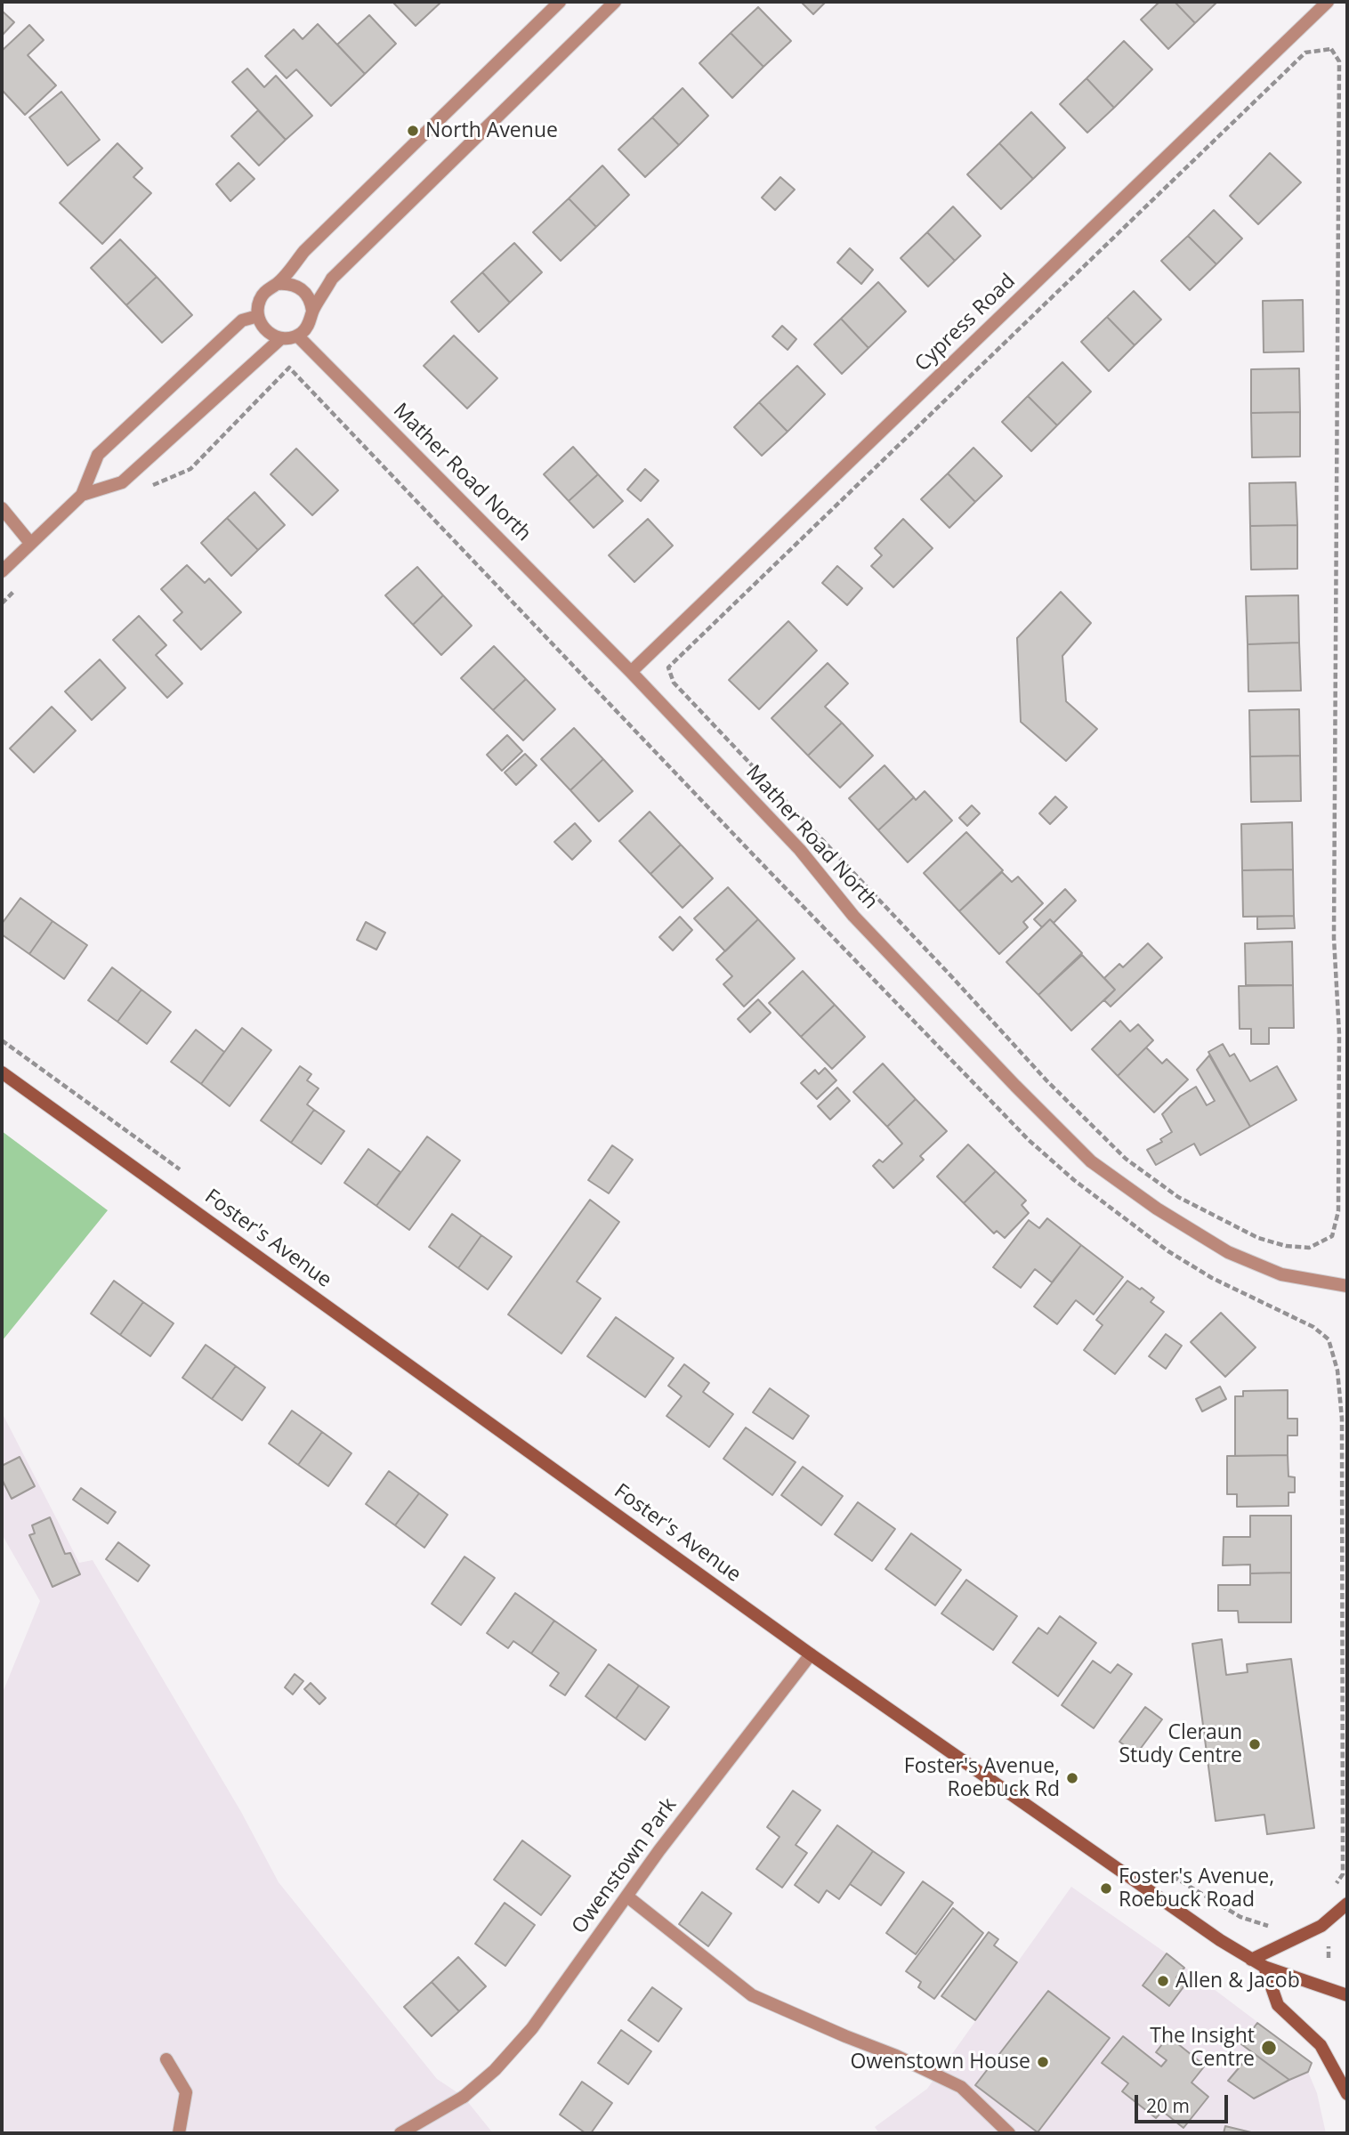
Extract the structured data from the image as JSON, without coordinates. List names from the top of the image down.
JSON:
{
  "streets": {
    "main road": ["Foster's Avenue"],
    "street": ["Cypress Road", "Mather Road North", "Owenstown Park"]
  },
  "crossings": [
    ["Cypress Road", "Mather Road North"],
    ["Foster's Avenue", "Owenstown Park"]
  ],
  "places": [
    "North Avenue",
    "Cleraun Study Centre",
    "Foster's Avenue, Roebuck Rd",
    "Foster's Avenue, Roebuck Road",
    "Allen & Jacob",
    "The Insight Centre",
    "Owenstown House"
  ],
  "scale_bar": "20 m"
}
